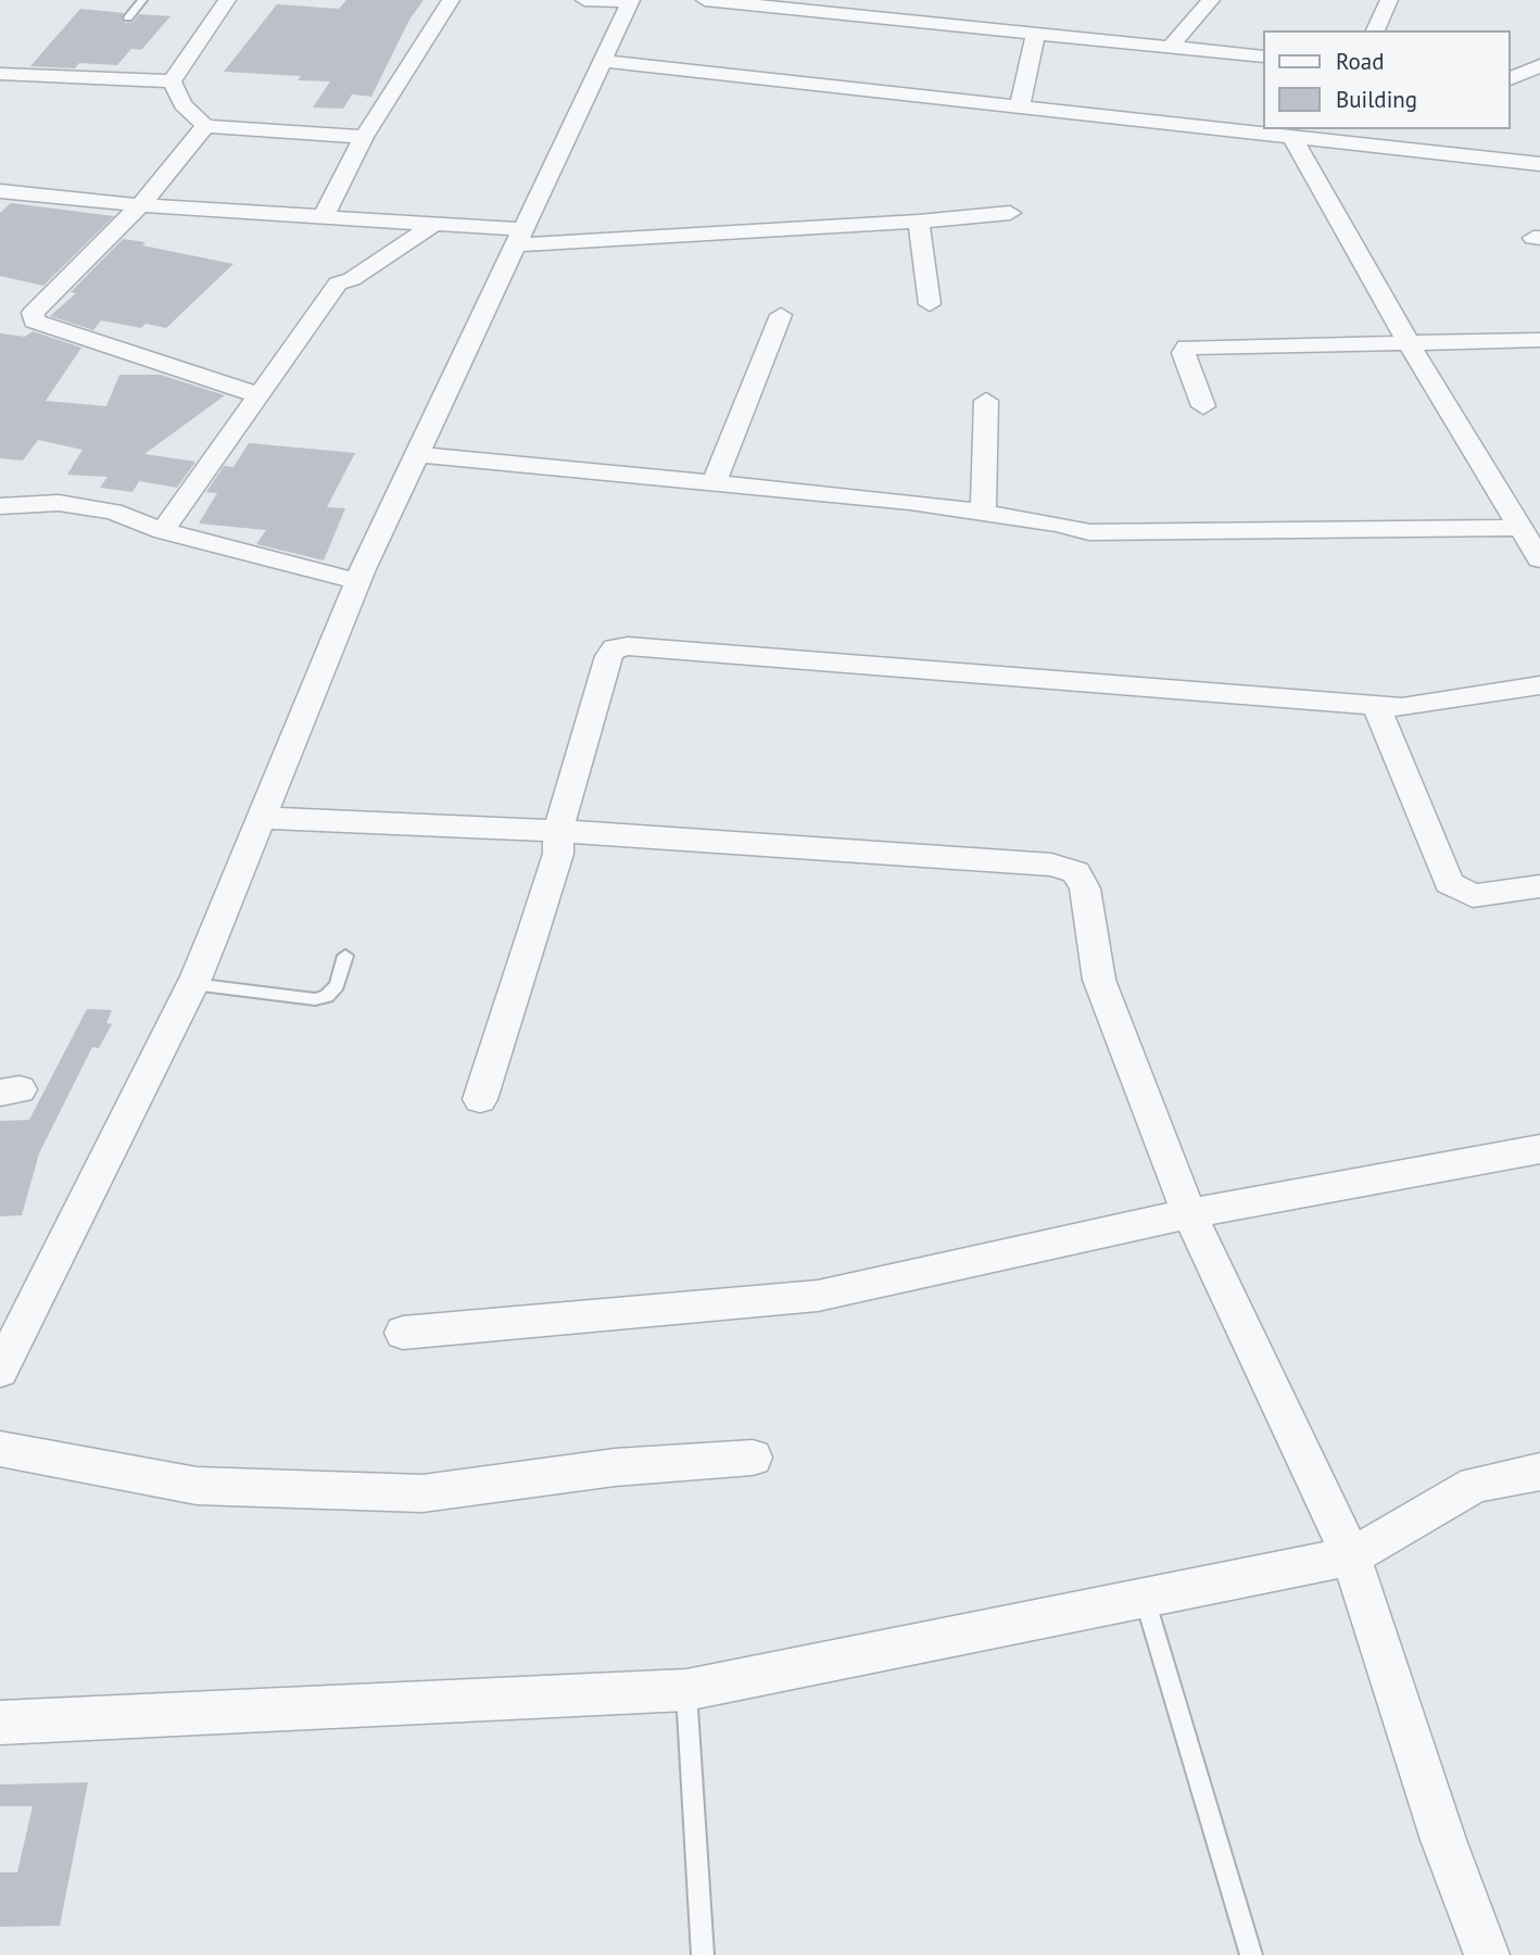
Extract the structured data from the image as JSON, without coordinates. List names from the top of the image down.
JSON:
{
  "legend": ["Road", "Building"]
}
